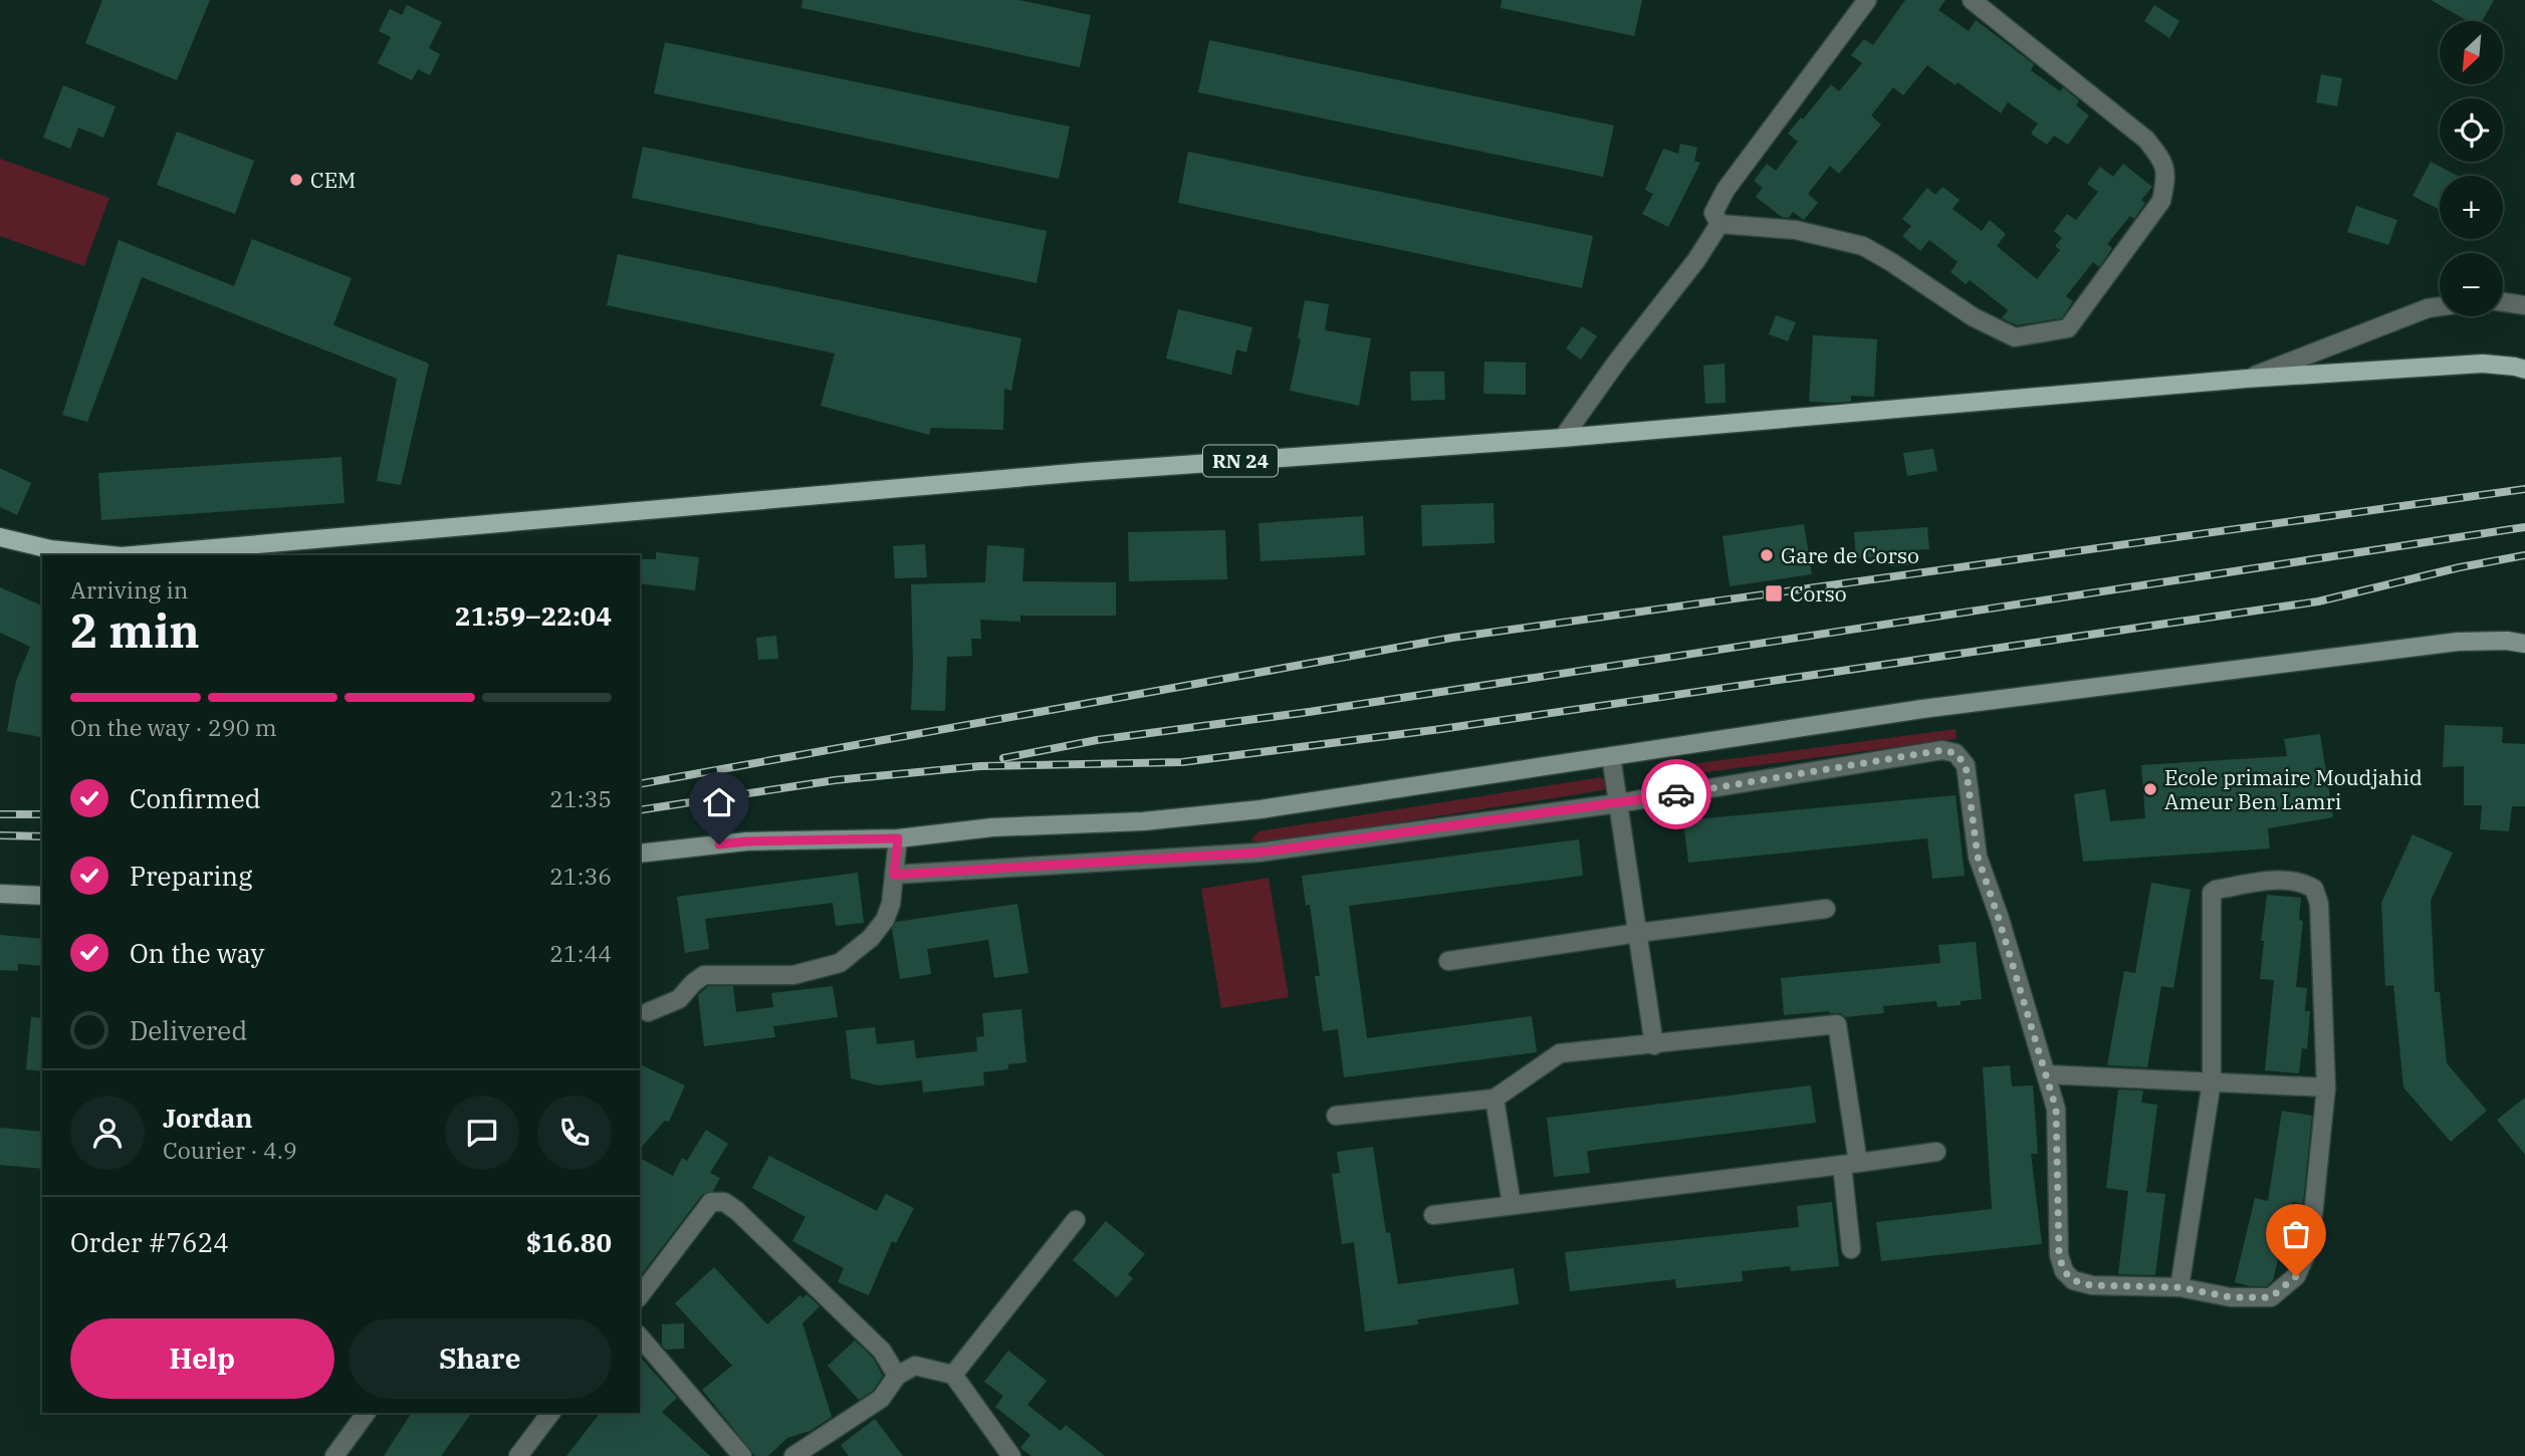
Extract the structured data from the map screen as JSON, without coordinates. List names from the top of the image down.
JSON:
{
  "streets": {
    "main road": ["RN 24"]
  },
  "places": {
    "other": ["CEM", "Gare de Corso", "Ecole primaire Moudjahid Ameur Ben Lamri"],
    "transit": ["Corso"]
  },
  "north": "bottom left",
  "page": {
    "map_buttons": ["+", "−"],
    "heading": ["2 min", "Arriving in", "21:59–22:04"],
    "panel": [
      "Jordan",
      "Courier · 4.9",
      "Order #7624",
      "$16.80"
    ],
    "bar": "On the way · 290 m",
    "list": [
      ["Confirmed", "21:35"],
      ["Preparing", "21:36"],
      ["On the way", "21:44"],
      "Delivered"
    ],
    "buttons": ["Help", "Share"]
  }
}
